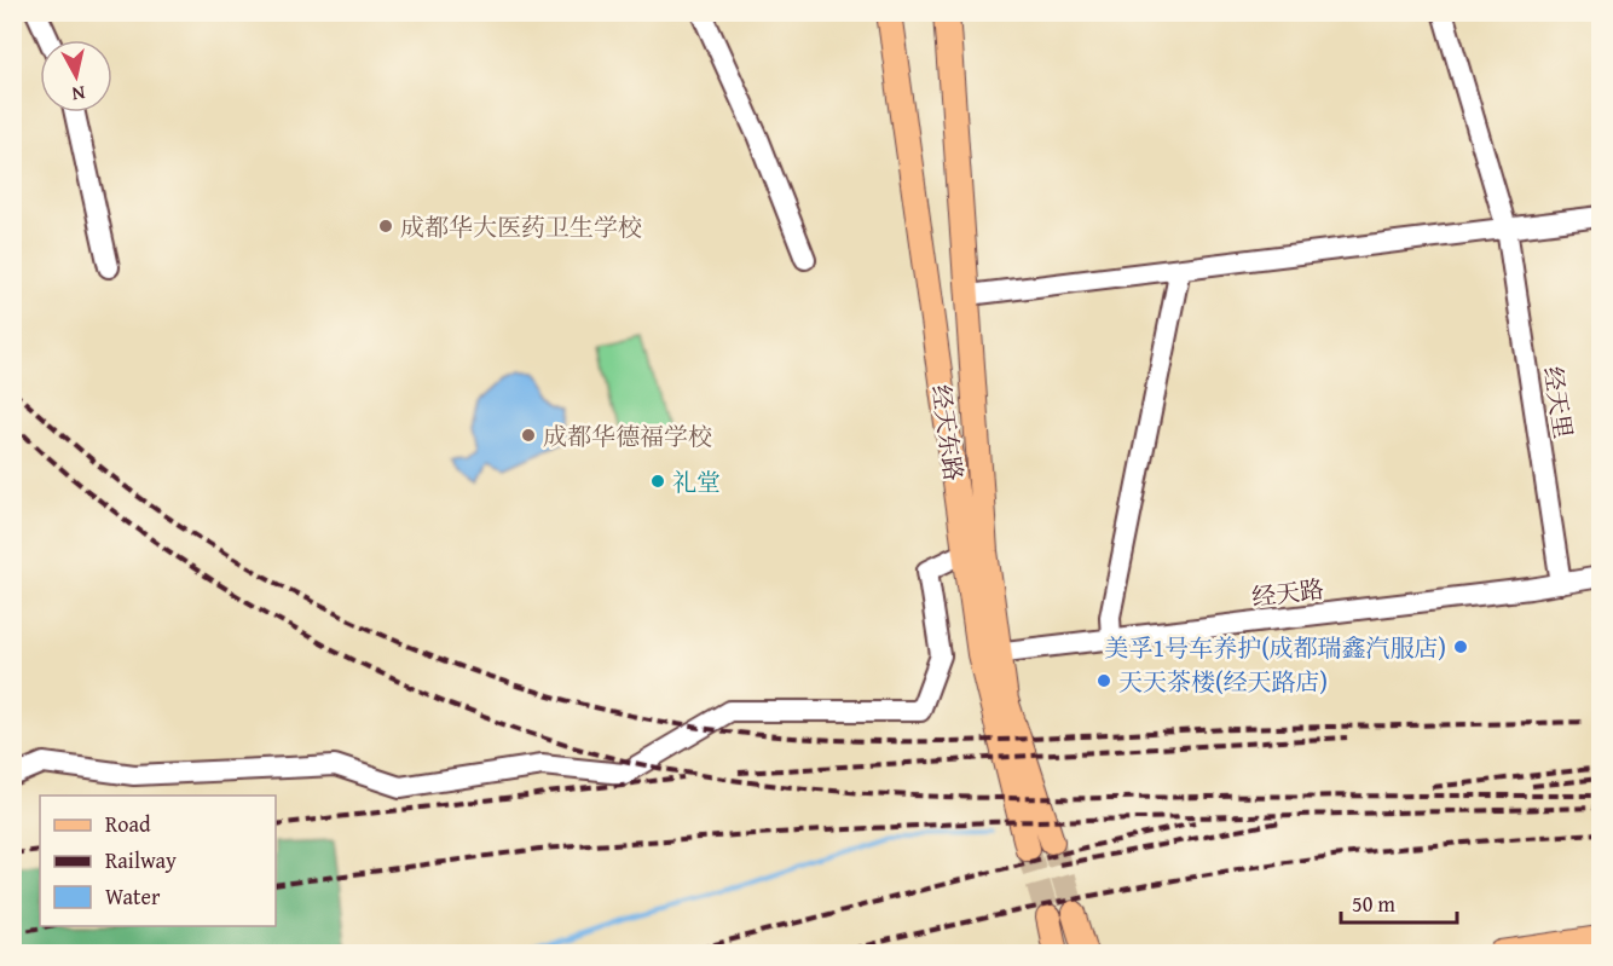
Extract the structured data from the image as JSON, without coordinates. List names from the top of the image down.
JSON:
{
  "streets": {
    "main road": ["经天东路"],
    "street": ["经天里", "经天路"]
  },
  "crossings": [
    ["经天里", "经天路"],
    ["经天东路", "经天路"]
  ],
  "places": [
    "成都华大医药卫生学校",
    "成都华德福学校",
    "礼堂",
    "美孚1号车养护(成都瑞鑫汽服店)",
    "天天茶楼(经天路店)"
  ],
  "legend": ["Road", "Railway", "Water"],
  "scale_bar": "50 m",
  "north": "bottom"
}
